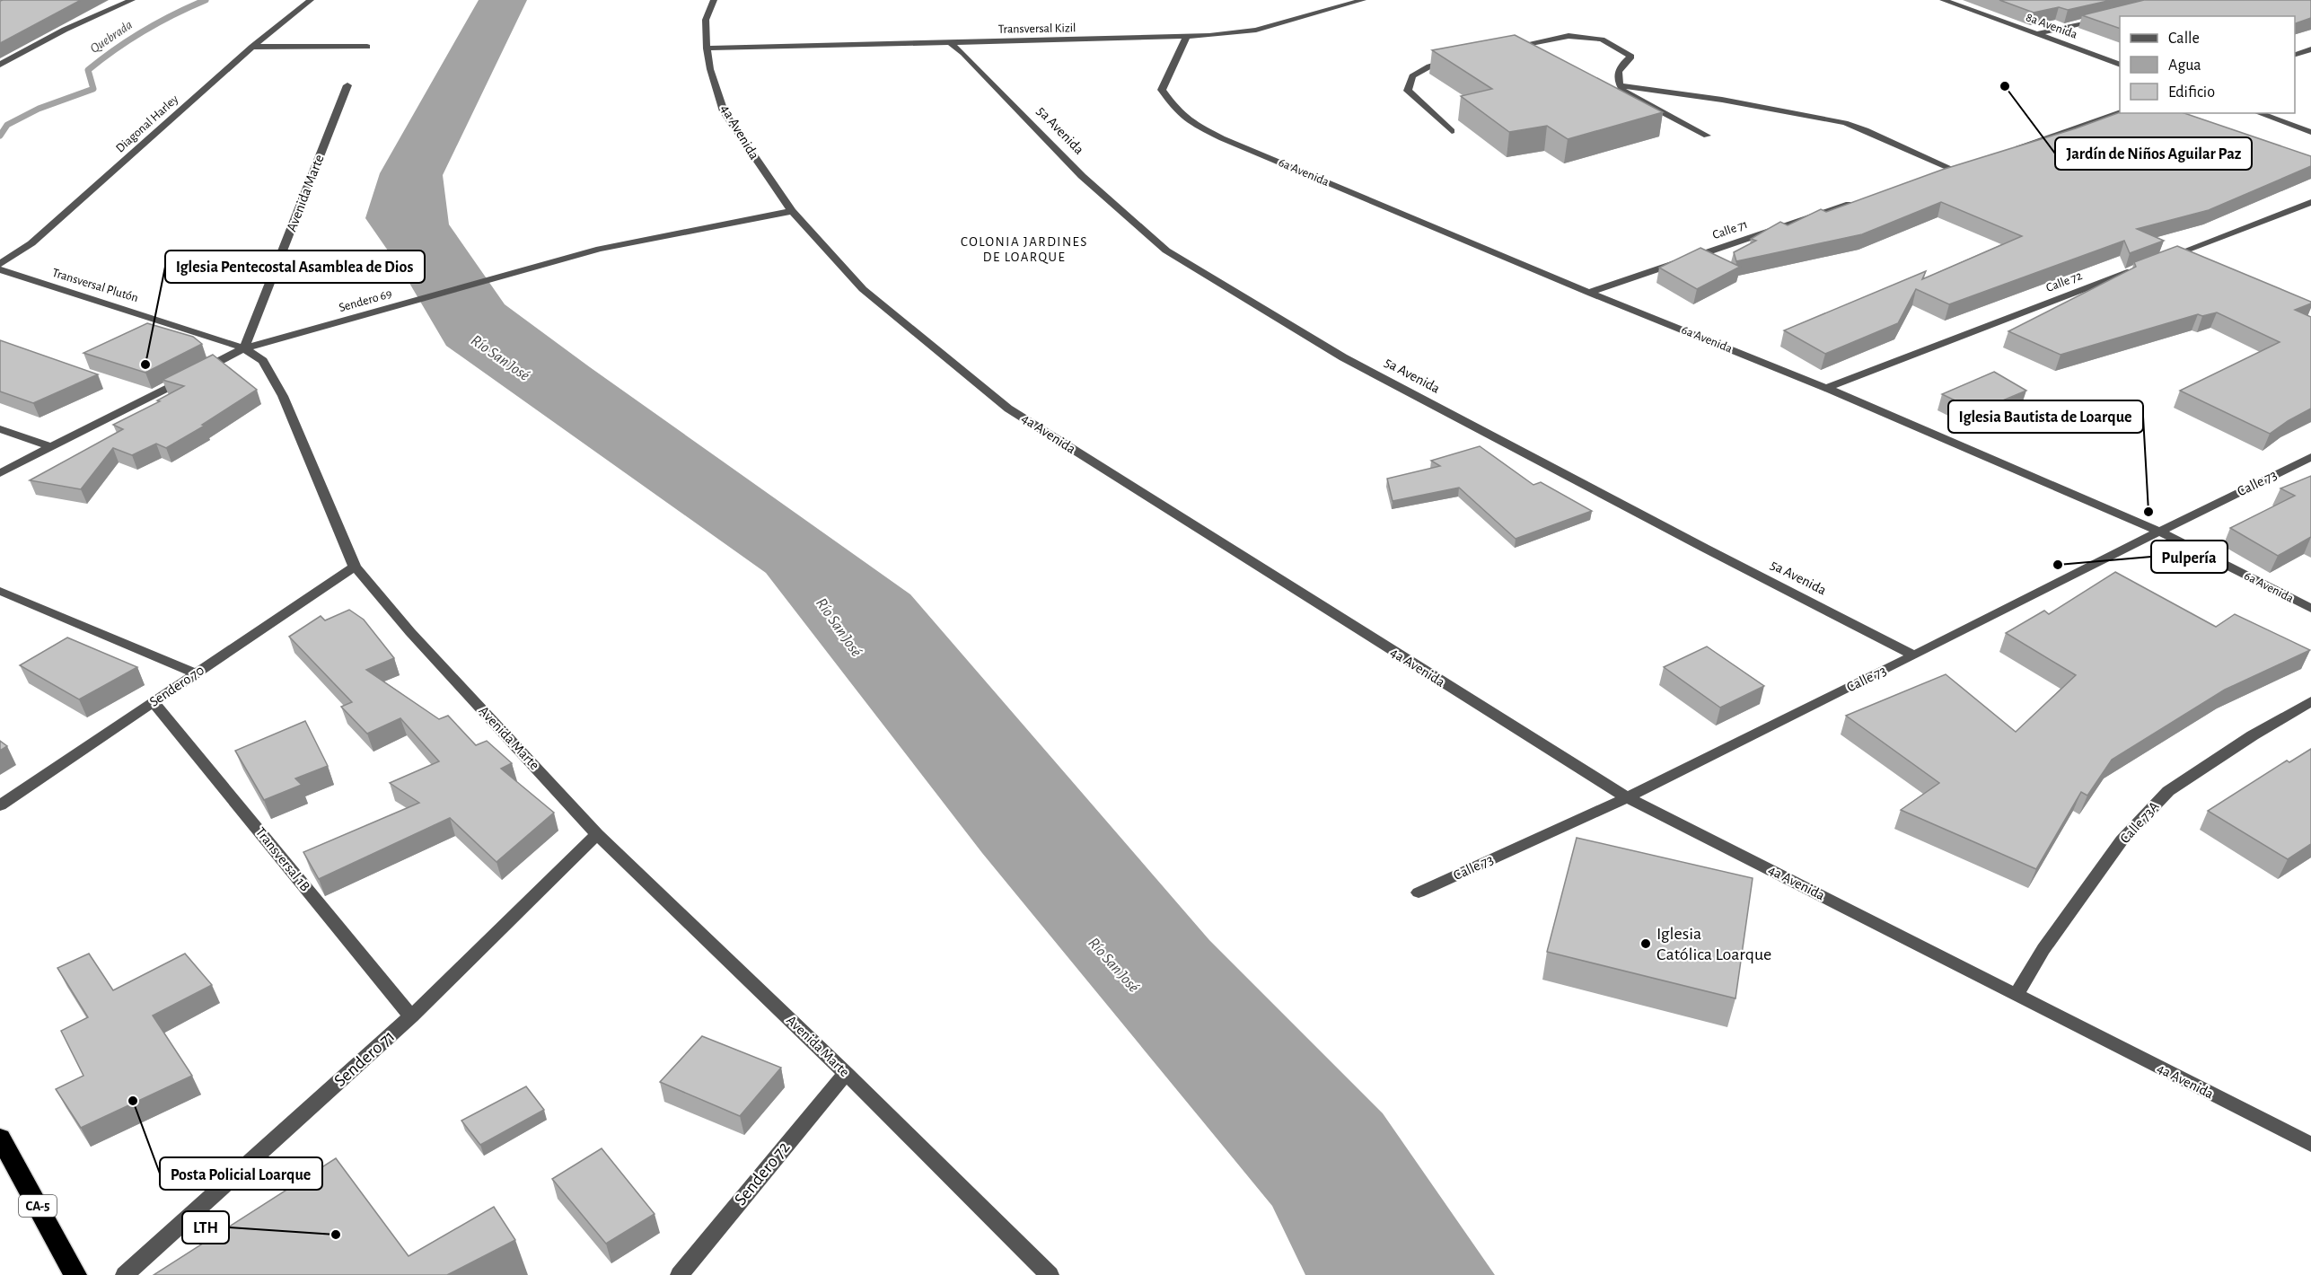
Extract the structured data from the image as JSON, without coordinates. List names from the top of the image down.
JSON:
{
  "streets": {
    "highway": ["CA-5"],
    "street": [
      "8a Avenida",
      "Transversal Kizil",
      "Diagonal Harley",
      "5a Avenida",
      "4a Avenida",
      "6a Avenida",
      "Avenida Marte",
      "Calle 71",
      "Calle 72",
      "Transversal Plutón",
      "Sendero 69",
      "Calle 73",
      "Sendero 70",
      "Calle 73A",
      "Transversal 1B",
      "Sendero 71",
      "Sendero 72"
    ]
  },
  "crossings": [
    ["Transversal Kizil", "5a Avenida"],
    ["Transversal Kizil", "4a Avenida"],
    ["Transversal Kizil", "6a Avenida"],
    ["5a Avenida", "Calle 73"],
    ["4a Avenida", "Sendero 69"],
    ["4a Avenida", "Calle 73"],
    ["4a Avenida", "Calle 73A"],
    ["6a Avenida", "Calle 71"],
    ["6a Avenida", "Calle 72"],
    ["6a Avenida", "Calle 73"],
    ["Avenida Marte", "Transversal Plutón"],
    ["Avenida Marte", "Sendero 69"],
    ["Avenida Marte", "Sendero 70"],
    ["Avenida Marte", "Sendero 71"],
    ["Avenida Marte", "Sendero 72"],
    ["Transversal Plutón", "Sendero 69"],
    ["Sendero 70", "Transversal 1B"],
    ["Transversal 1B", "Sendero 71"]
  ],
  "districts": ["COLONIA JARDINES DE LOARQUE"],
  "water": ["Quebrada", "Río San José"],
  "places": [
    "Jardín de Niños Aguilar Paz",
    "Iglesia Pentecostal Asamblea de Dios",
    "Iglesia Bautista de Loarque",
    "Pulpería",
    "Iglesia Católica Loarque",
    "Posta Policial Loarque",
    "LTH"
  ],
  "legend": ["Calle", "Agua", "Edificio"]
}
